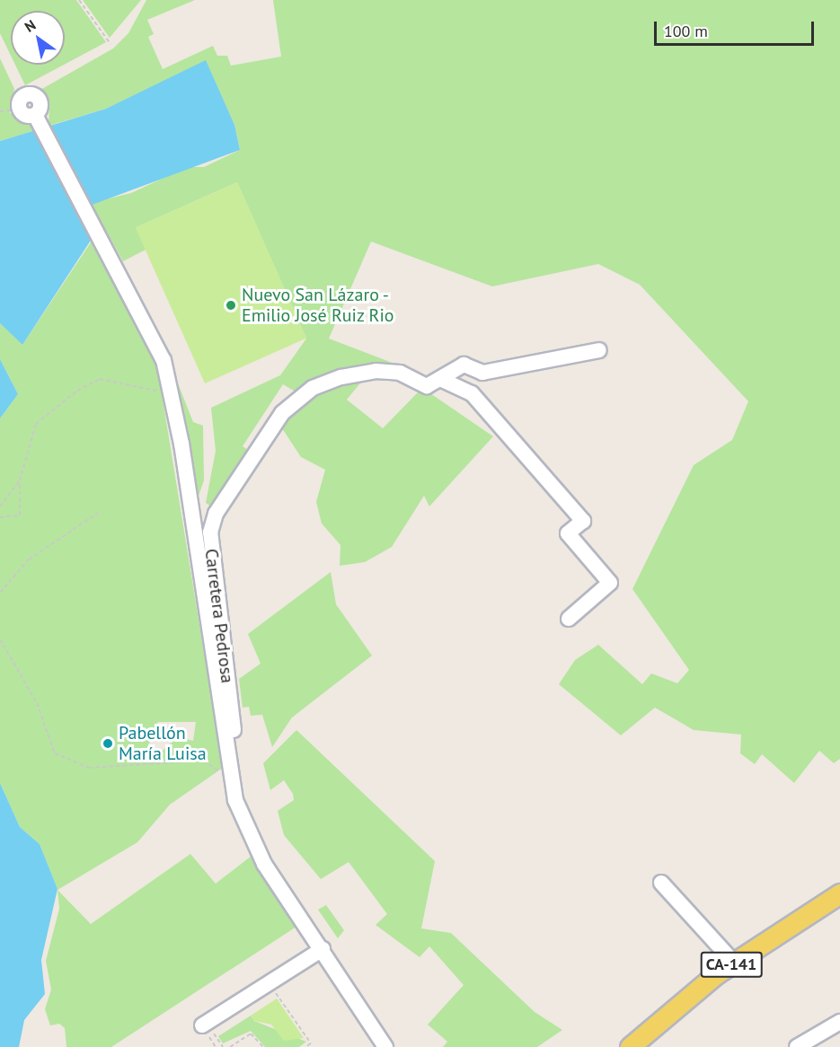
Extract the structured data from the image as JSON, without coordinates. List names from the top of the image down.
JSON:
{
  "streets": {
    "main road": ["CA-141"],
    "street": ["Carretera Pedrosa"]
  },
  "places": ["Nuevo San Lázaro - Emilio José Ruiz Rio", "Pabellón María Luisa"],
  "scale_bar": "100 m",
  "north": "top left"
}
